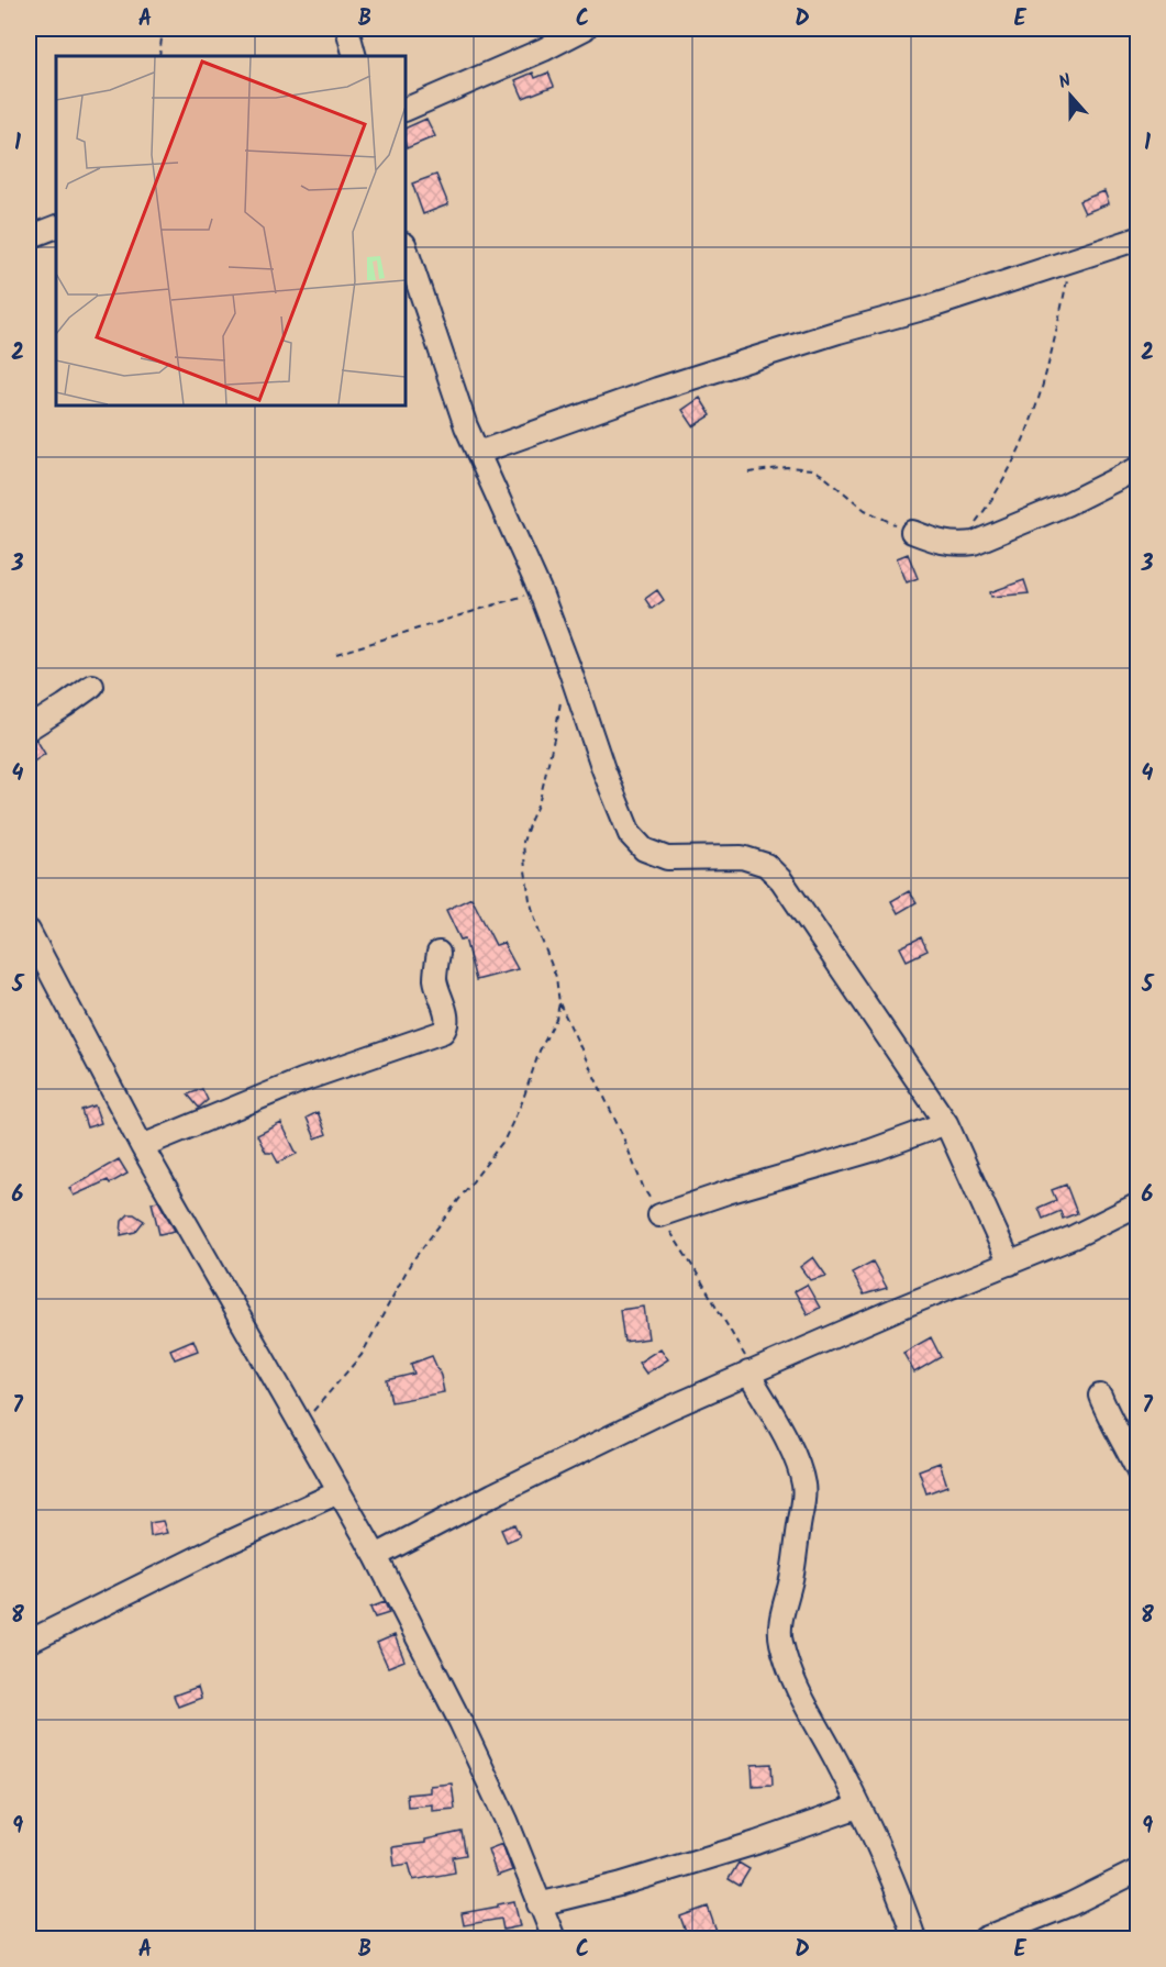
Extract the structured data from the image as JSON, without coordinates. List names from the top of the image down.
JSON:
{
  "north": "top",
  "grid": {
    "columns": [
      "A",
      "B",
      "C",
      "D",
      "E"
    ],
    "rows": [
      "1",
      "2",
      "3",
      "4",
      "5",
      "6",
      "7",
      "8",
      "9"
    ]
  }
}
